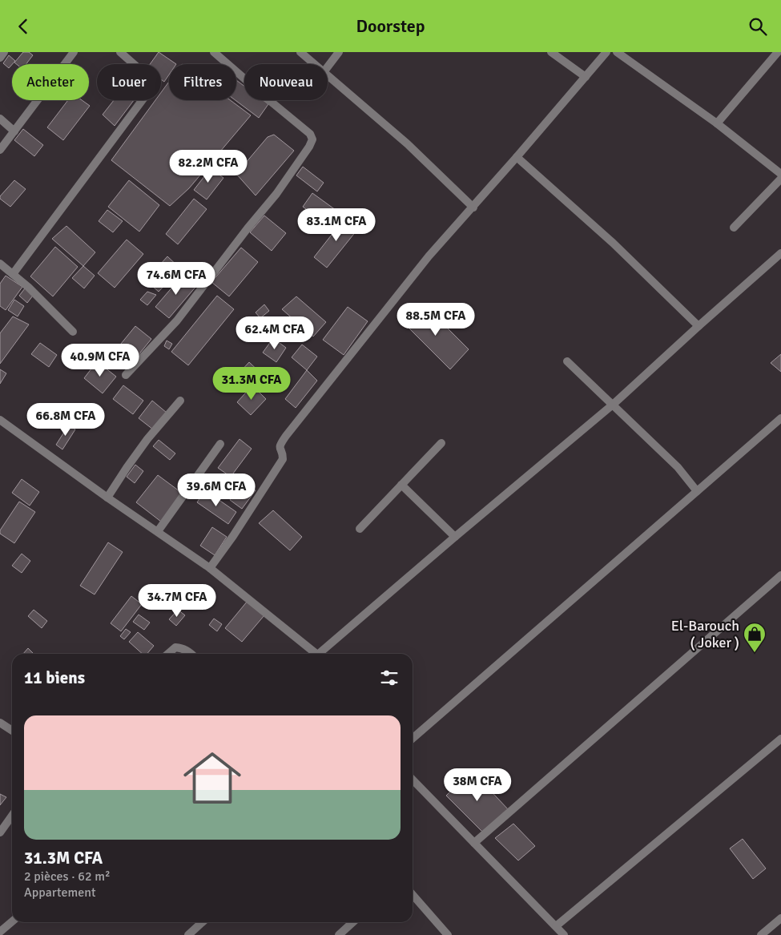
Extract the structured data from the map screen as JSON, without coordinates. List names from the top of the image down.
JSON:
{
  "places": {
    "shop": ["El-Barouch ( Joker )"]
  },
  "page": {
    "header": "Doorstep",
    "chip": [
      "Acheter",
      "Louer",
      "Filtres",
      "Nouveau"
    ],
    "price": [
      "82.2M CFA",
      "83.1M CFA",
      "74.6M CFA",
      "88.5M CFA",
      "62.4M CFA",
      "40.9M CFA",
      "31.3M CFA",
      "66.8M CFA",
      "39.6M CFA",
      "34.7M CFA",
      "38M CFA"
    ],
    "heading": "11 biens",
    "list": [
      {
        "name": "31.3M CFA",
        "note": "2 pièces · 62 m² · Appartement"
      }
    ]
  }
}
